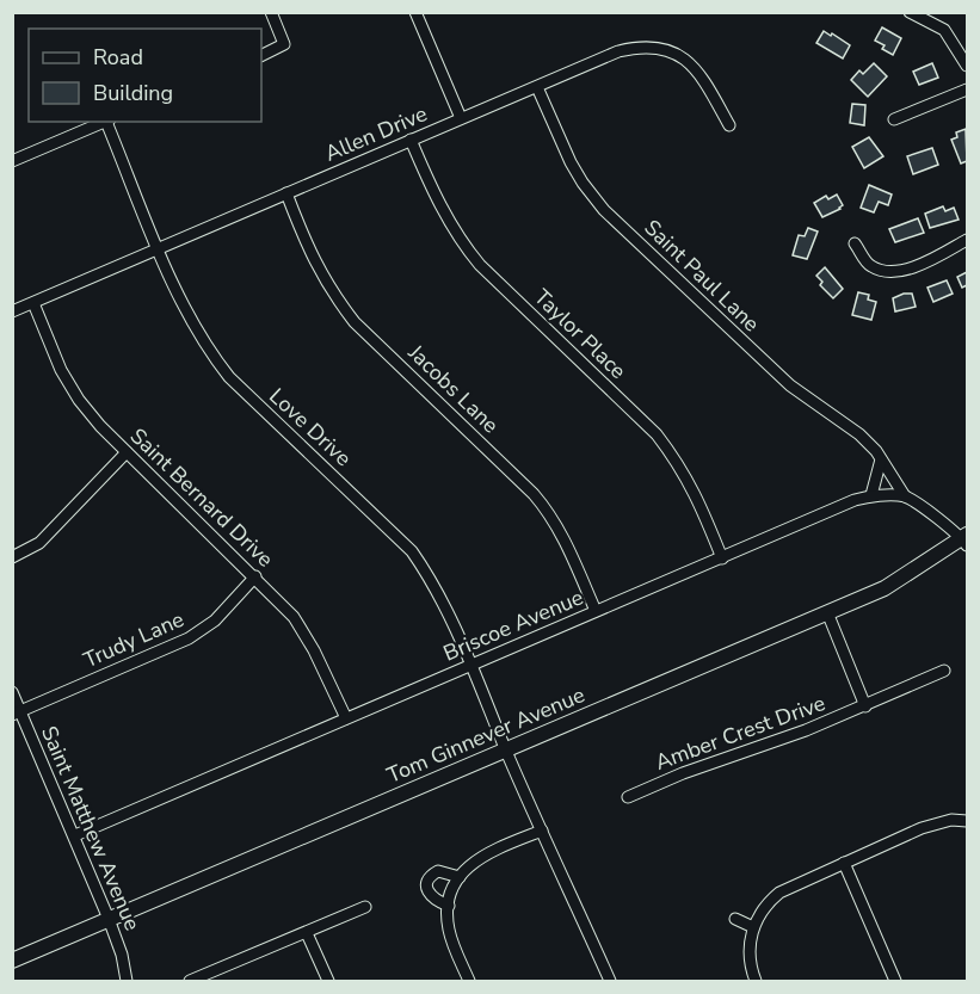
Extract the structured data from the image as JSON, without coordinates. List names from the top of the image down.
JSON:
{
  "streets": {
    "main road": ["Tom Ginnever Avenue"],
    "street": [
      "Allen Drive",
      "Saint Paul Lane",
      "Taylor Place",
      "Jacobs Lane",
      "Love Drive",
      "Saint Bernard Drive",
      "Briscoe Avenue",
      "Trudy Lane",
      "Amber Crest Drive",
      "Saint Matthew Avenue"
    ]
  },
  "crossings": [
    ["Allen Drive", "Saint Paul Lane"],
    ["Allen Drive", "Taylor Place"],
    ["Allen Drive", "Jacobs Lane"],
    ["Allen Drive", "Love Drive"],
    ["Allen Drive", "Saint Bernard Drive"],
    ["Saint Paul Lane", "Briscoe Avenue"],
    ["Taylor Place", "Briscoe Avenue"],
    ["Jacobs Lane", "Briscoe Avenue"],
    ["Love Drive", "Briscoe Avenue"],
    ["Love Drive", "Tom Ginnever Avenue"],
    ["Saint Bernard Drive", "Briscoe Avenue"],
    ["Saint Bernard Drive", "Trudy Lane"],
    ["Briscoe Avenue", "Saint Matthew Avenue"],
    ["Trudy Lane", "Saint Matthew Avenue"],
    ["Tom Ginnever Avenue", "Saint Matthew Avenue"]
  ],
  "legend": ["Road", "Building"]
}
